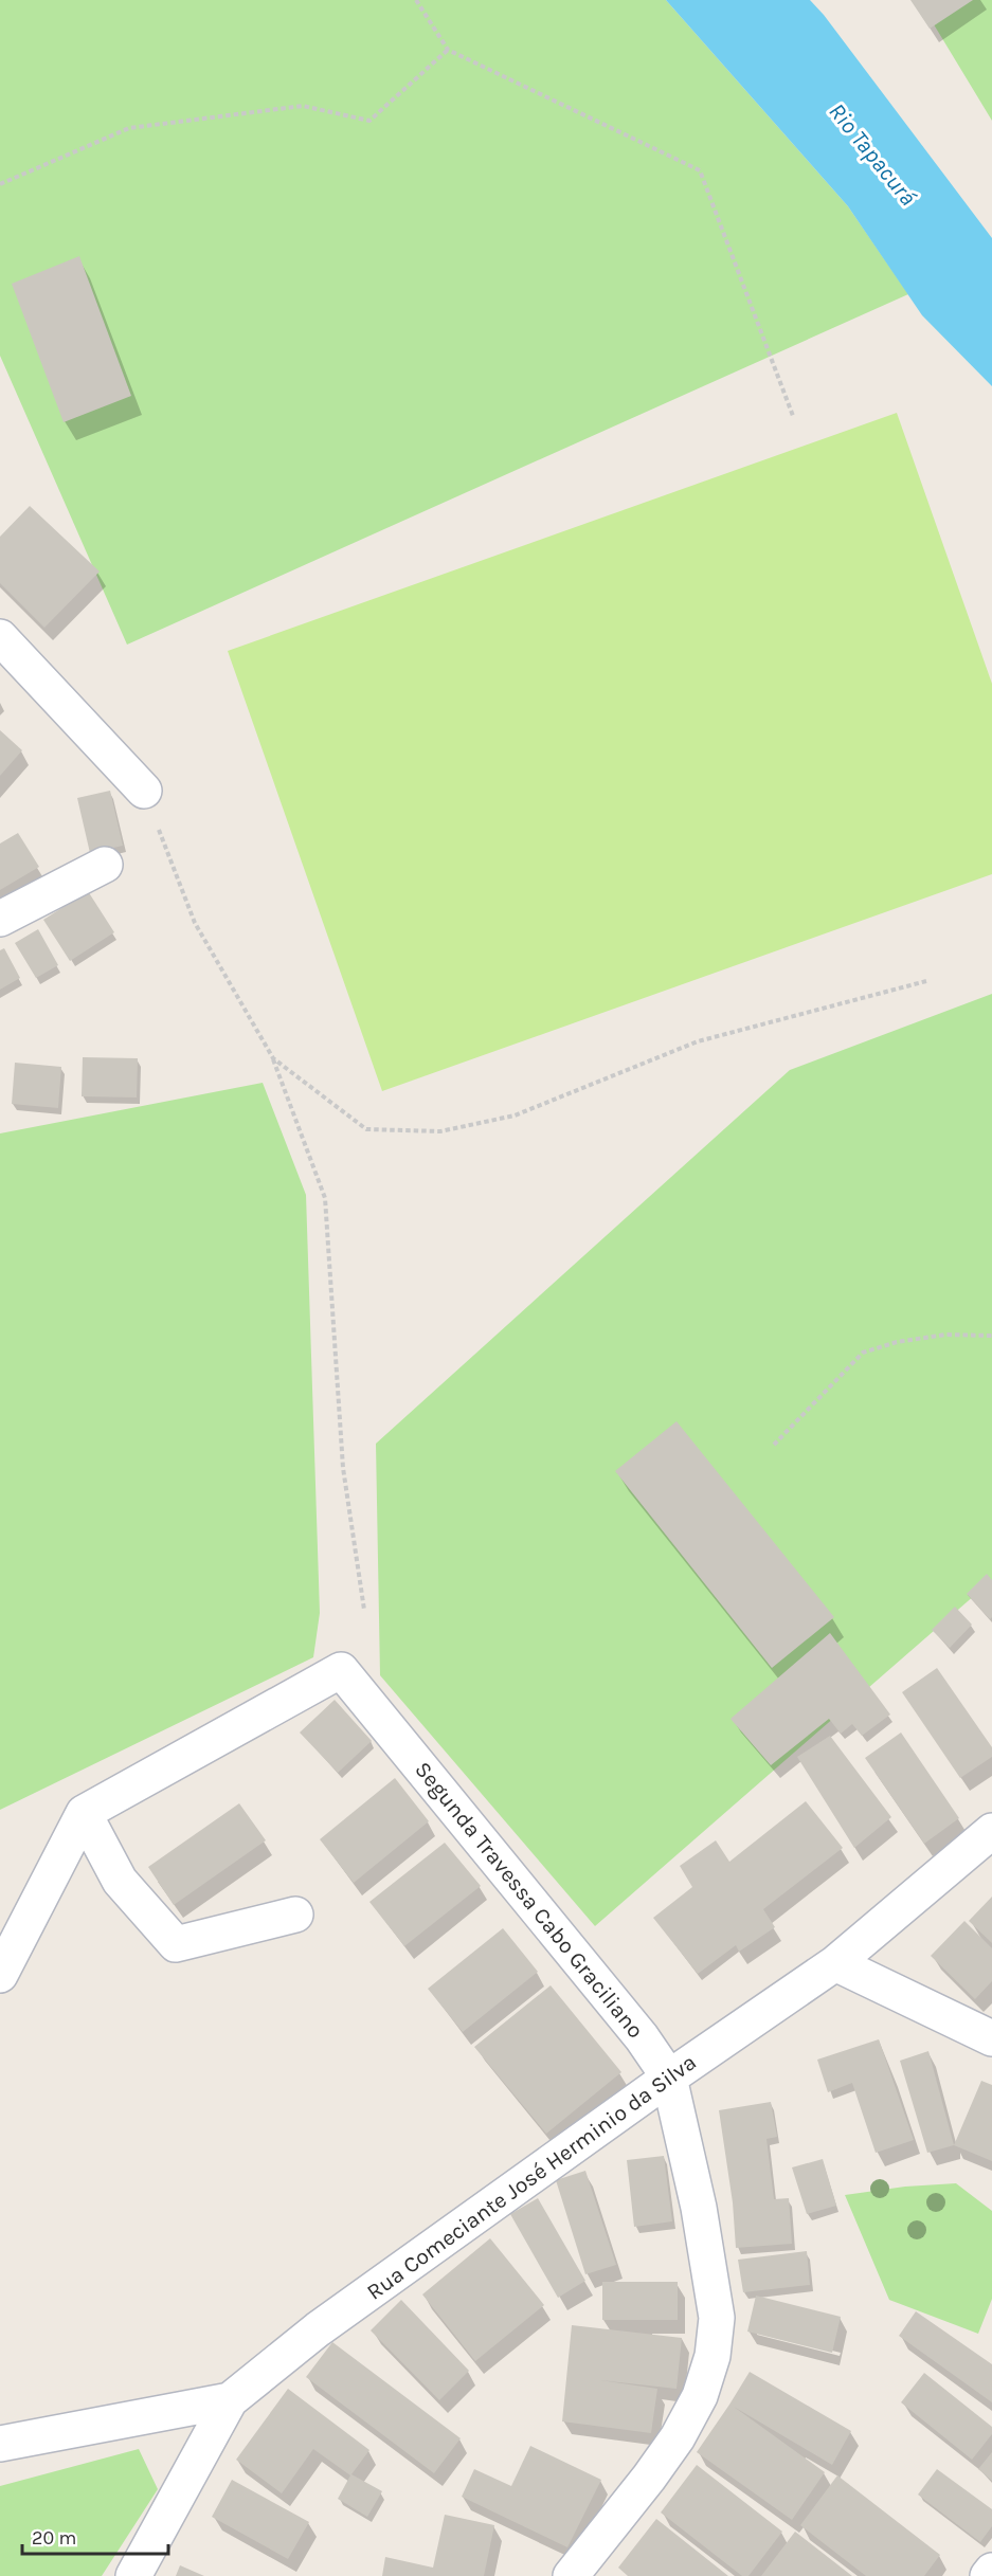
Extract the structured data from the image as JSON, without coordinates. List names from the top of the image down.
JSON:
{
  "streets": {
    "street": ["Segunda Travessa Cabo Graciliano", "Rua Comeciante José Herminio da Silva"]
  },
  "crossings": [
    ["Segunda Travessa Cabo Graciliano", "Rua Comeciante José Herminio da Silva"]
  ],
  "water": ["Rio Tapacurá"],
  "scale_bar": "20 m"
}
